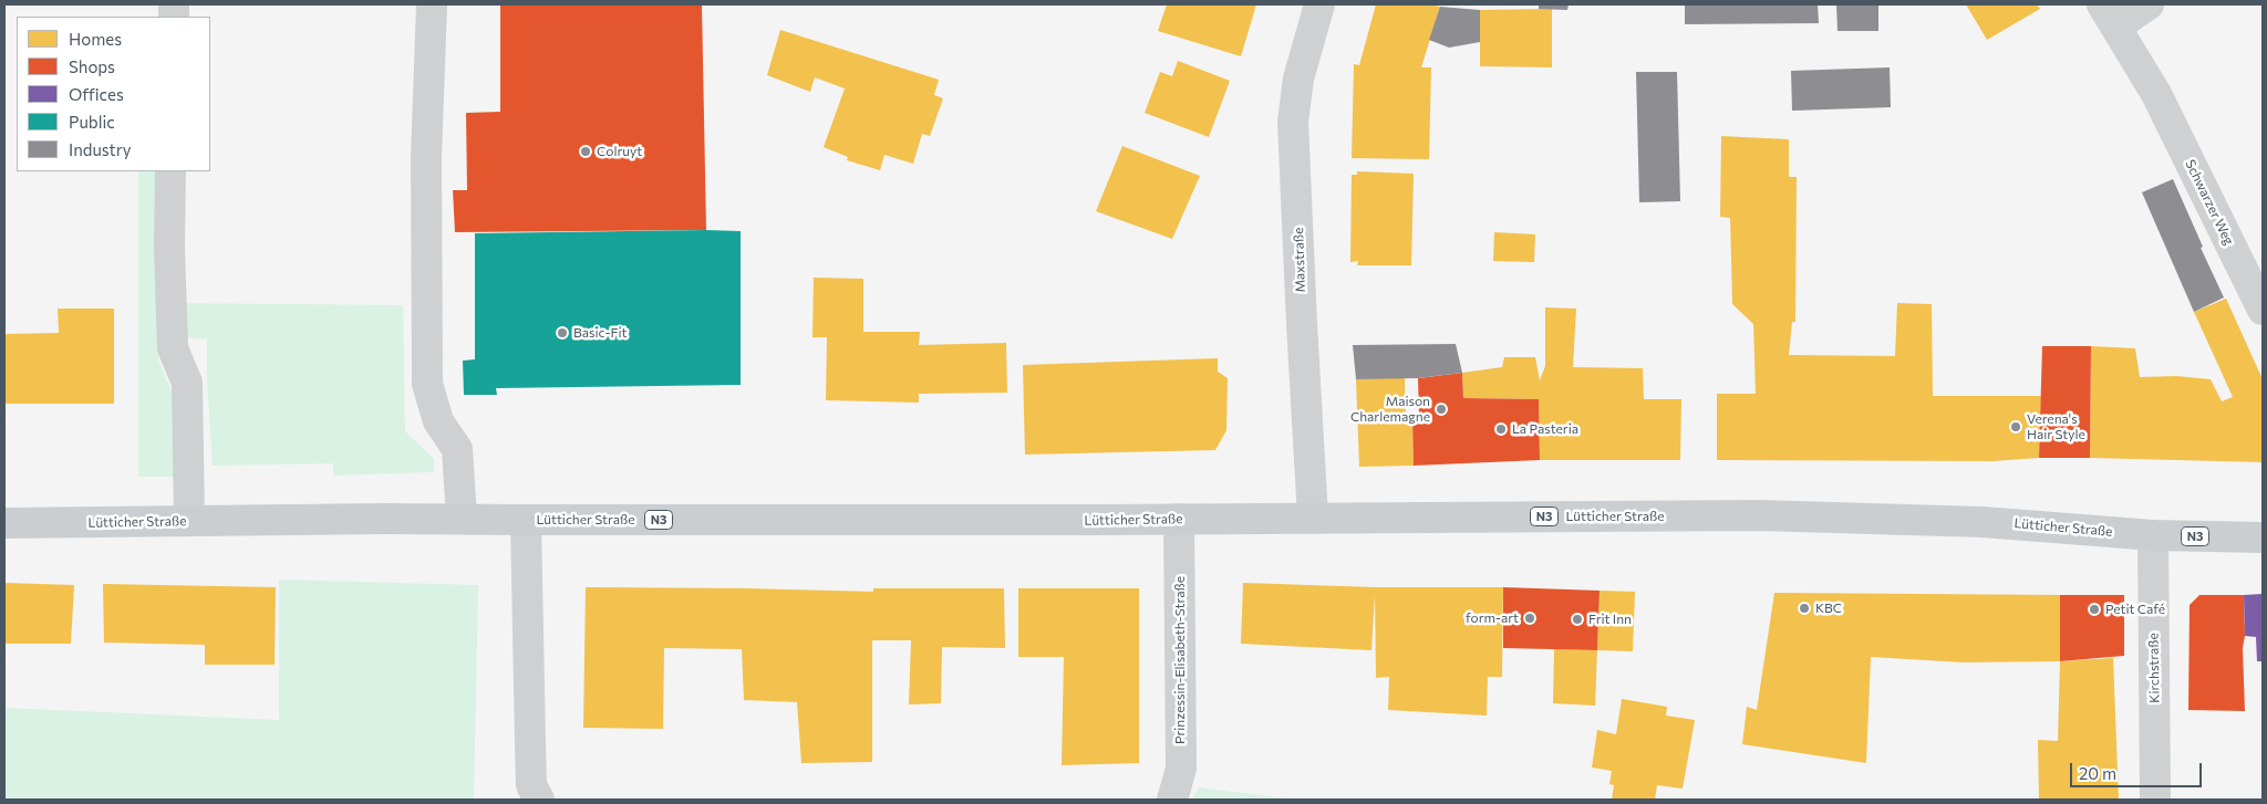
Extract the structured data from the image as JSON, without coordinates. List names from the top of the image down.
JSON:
{
  "streets": {
    "main road": ["N3", "Lütticher Straße"],
    "street": [
      "Schwarzer Weg",
      "Maxstraße",
      "Prinzessin-Elisabeth-Straße",
      "Kirchstraße"
    ]
  },
  "crossings": [
    ["Maxstraße", "Lütticher Straße"],
    ["Lütticher Straße", "Prinzessin-Elisabeth-Straße"],
    ["Lütticher Straße", "Kirchstraße"]
  ],
  "places": [
    "Colruyt",
    "Basic-Fit",
    "Maison Charlemagne",
    "Verena's Hair Style",
    "La Pasteria",
    "KBC",
    "Petit Café",
    "form-art",
    "Frit Inn"
  ],
  "legend": [
    "Homes",
    "Shops",
    "Offices",
    "Public",
    "Industry"
  ],
  "scale_bar": "20 m"
}
